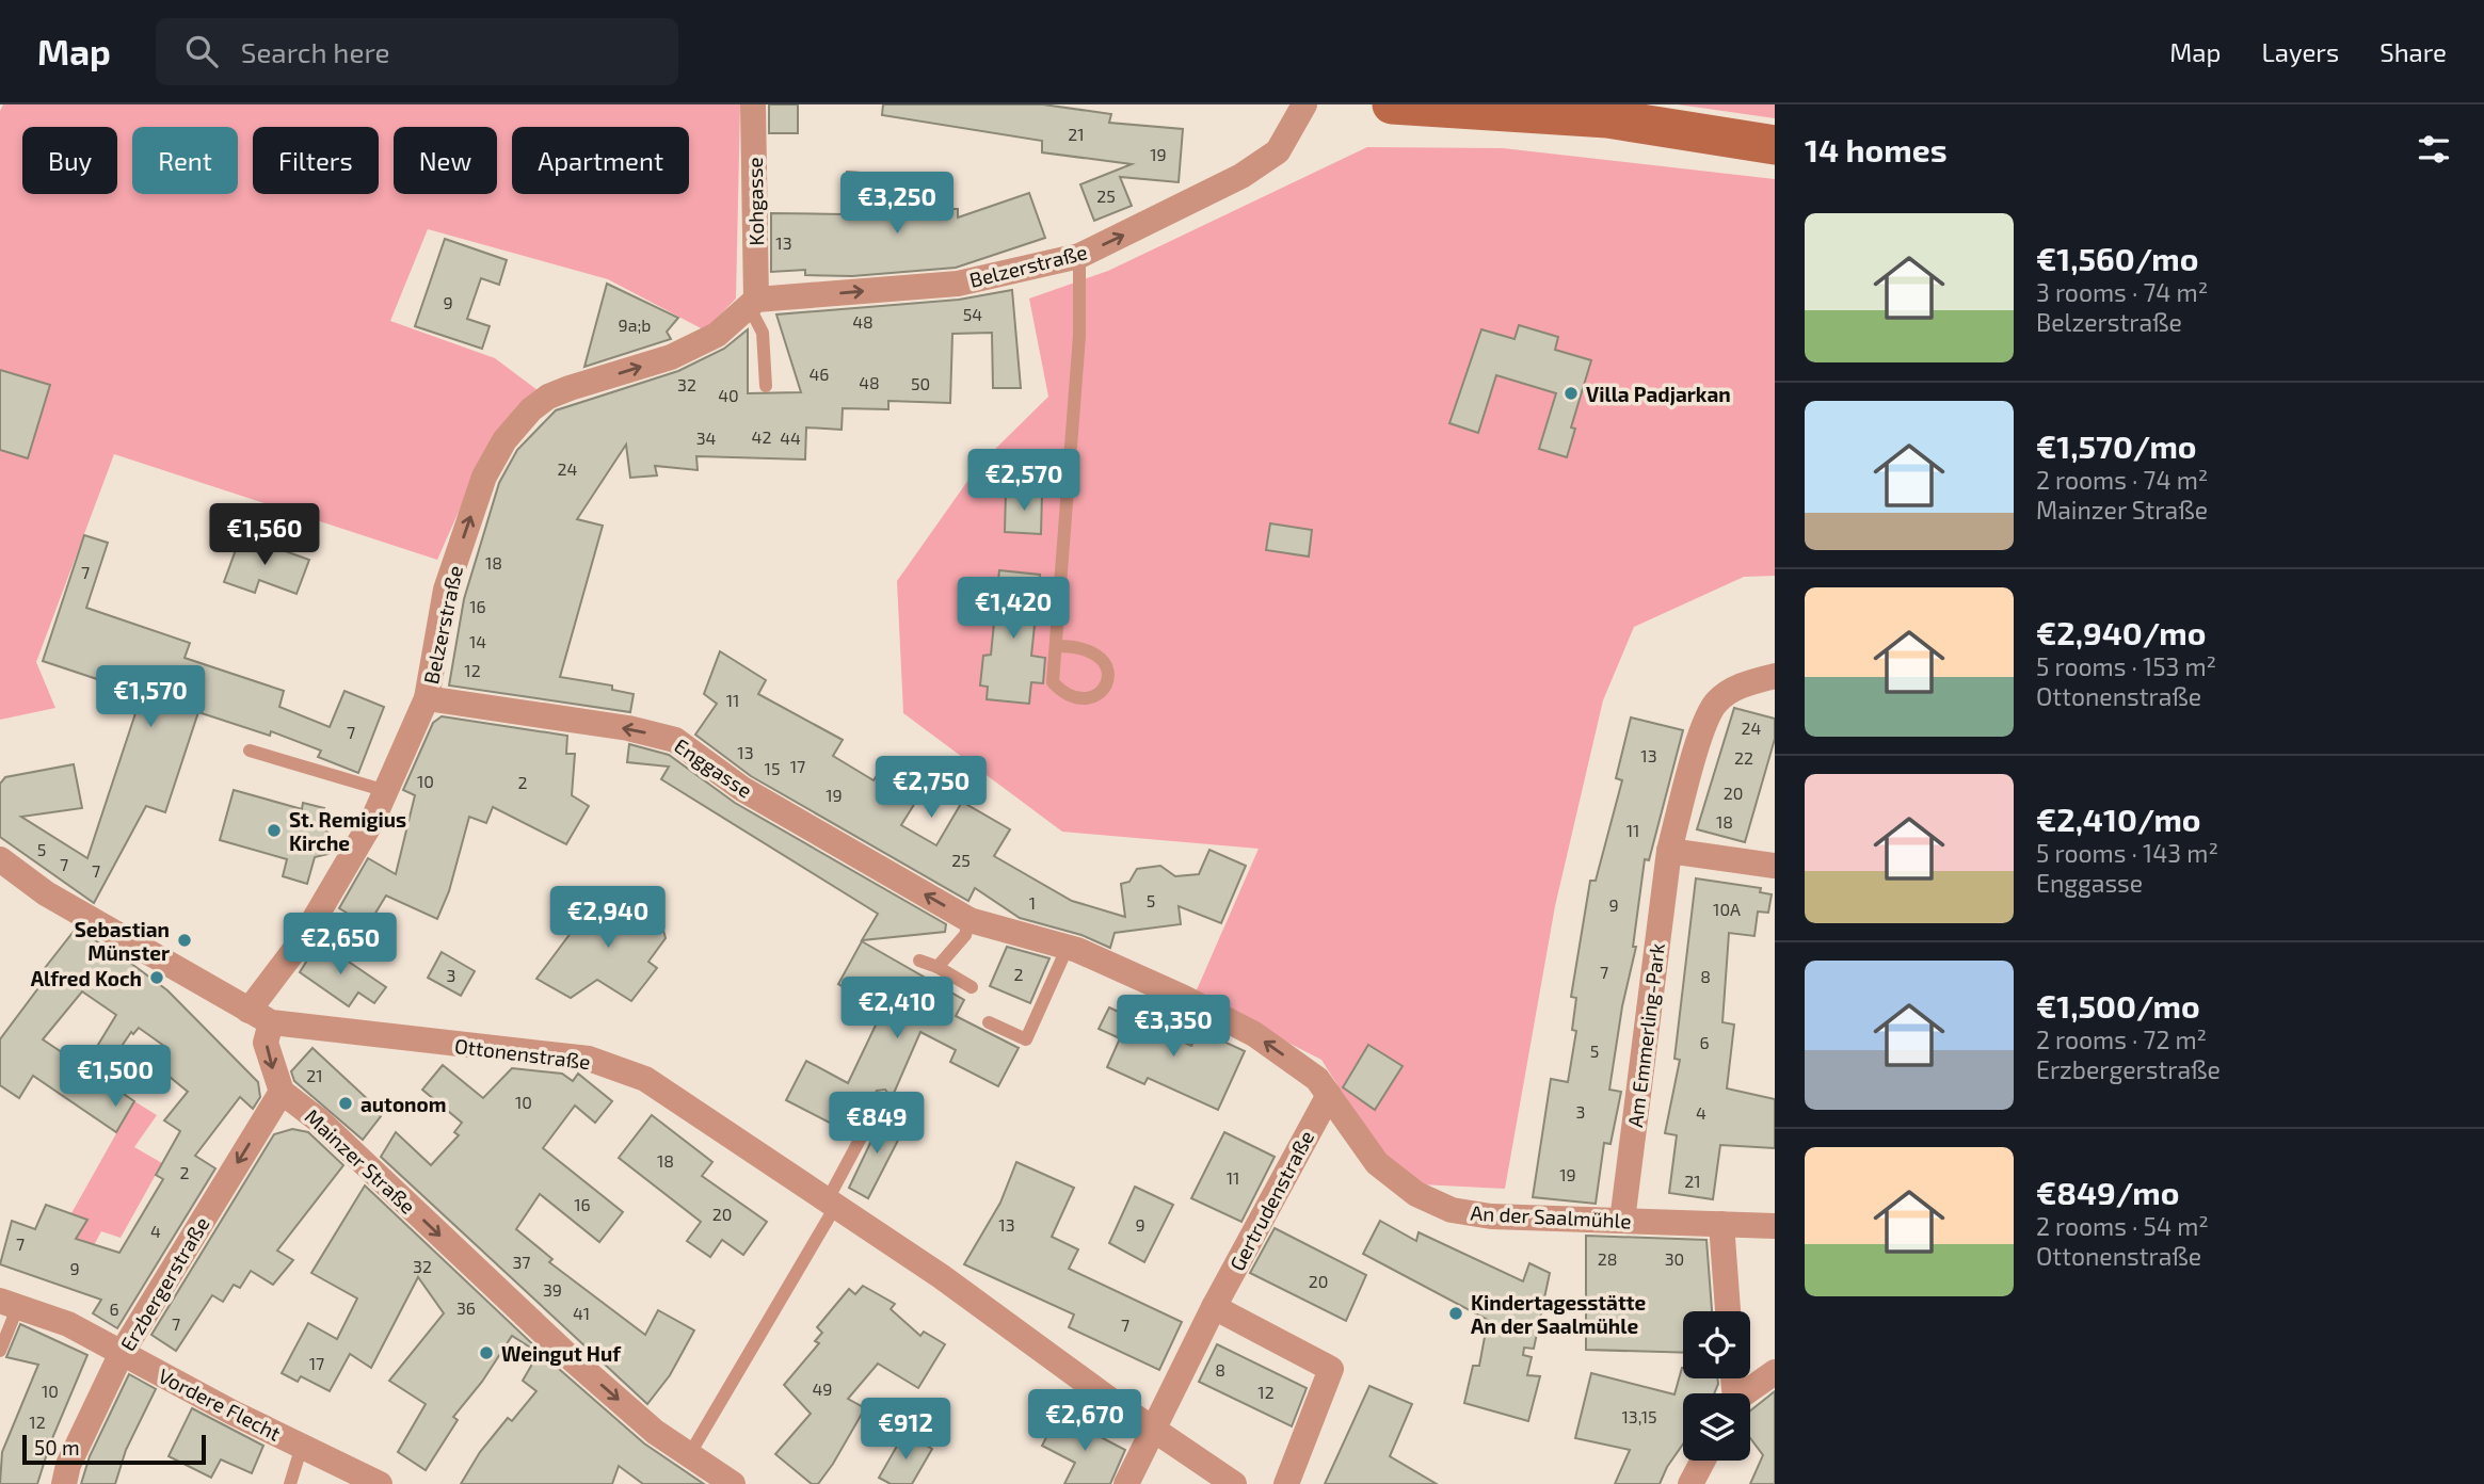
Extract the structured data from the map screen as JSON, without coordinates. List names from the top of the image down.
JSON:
{
  "streets": {
    "street": [
      "Kohgasse",
      "Belzerstraße",
      "Enggasse",
      "Am Emmerling-Park",
      "Ottonenstraße",
      "Mainzer Straße",
      "Gertrudenstraße",
      "An der Saalmühle",
      "Erzbergerstraße",
      "Vordere Flecht"
    ]
  },
  "crossings": [
    ["Kohgasse", "Belzerstraße"],
    ["Belzerstraße", "Enggasse"],
    ["Belzerstraße", "Ottonenstraße"],
    ["Enggasse", "An der Saalmühle"],
    ["Am Emmerling-Park", "An der Saalmühle"],
    ["Ottonenstraße", "Gertrudenstraße"],
    ["Mainzer Straße", "Erzbergerstraße"],
    ["Gertrudenstraße", "An der Saalmühle"],
    ["Erzbergerstraße", "Vordere Flecht"]
  ],
  "one_way": [
    "Belzerstraße",
    "Enggasse",
    "Mainzer Straße",
    "Erzbergerstraße"
  ],
  "places": [
    "Villa Padjarkan",
    "St. Remigius Kirche",
    "Sebastian Münster",
    "Alfred Koch",
    "autonom",
    "Kindertagesstätte An der Saalmühle",
    "Weingut Huf"
  ],
  "house_numbers": [
    "21",
    "19",
    "25",
    "13",
    "9",
    "54",
    "48",
    "9a;b",
    "46",
    "48",
    "50",
    "32",
    "40",
    "42",
    "34",
    "44",
    "24",
    "18",
    "7",
    "16",
    "14",
    "12",
    "11",
    "24",
    "7",
    "13",
    "13",
    "22",
    "17",
    "15",
    "10",
    "2",
    "20",
    "19",
    "18",
    "11",
    "5",
    "25",
    "7",
    "7",
    "5",
    "1",
    "9",
    "10A",
    "7",
    "2",
    "3",
    "8",
    "6",
    "5",
    "21",
    "10",
    "3",
    "4",
    "18",
    "2",
    "19",
    "11",
    "21",
    "16",
    "20",
    "13",
    "9",
    "4",
    "7",
    "28",
    "30",
    "37",
    "32",
    "9",
    "20",
    "39",
    "36",
    "6",
    "41",
    "7",
    "7",
    "17",
    "8",
    "49",
    "10",
    "12",
    "13,15",
    "12"
  ],
  "scale_bar": "50 m",
  "page": {
    "header": "Map",
    "search": "Search here",
    "nav": ["Map", "Layers", "Share"],
    "heading": "14 homes",
    "chip": [
      "Buy",
      "Rent",
      "Filters",
      "New",
      "Apartment"
    ],
    "price": [
      "€3,250",
      "€2,570",
      "€1,560",
      "€1,420",
      "€1,570",
      "€2,750",
      "€2,940",
      "€2,650",
      "€2,410",
      "€3,350",
      "€1,500",
      "€849",
      "€2,670",
      "€912"
    ],
    "list": [
      {
        "name": "€1,560/mo",
        "note": "3 rooms · 74 m² · Belzerstraße"
      },
      {
        "name": "€1,570/mo",
        "note": "2 rooms · 74 m² · Mainzer Straße"
      },
      {
        "name": "€2,940/mo",
        "note": "5 rooms · 153 m² · Ottonenstraße"
      },
      {
        "name": "€2,410/mo",
        "note": "5 rooms · 143 m² · Enggasse"
      },
      {
        "name": "€1,500/mo",
        "note": "2 rooms · 72 m² · Erzbergerstraße"
      },
      {
        "name": "€849/mo",
        "note": "2 rooms · 54 m² · Ottonenstraße"
      }
    ],
    "scale": "50 m"
  }
}
